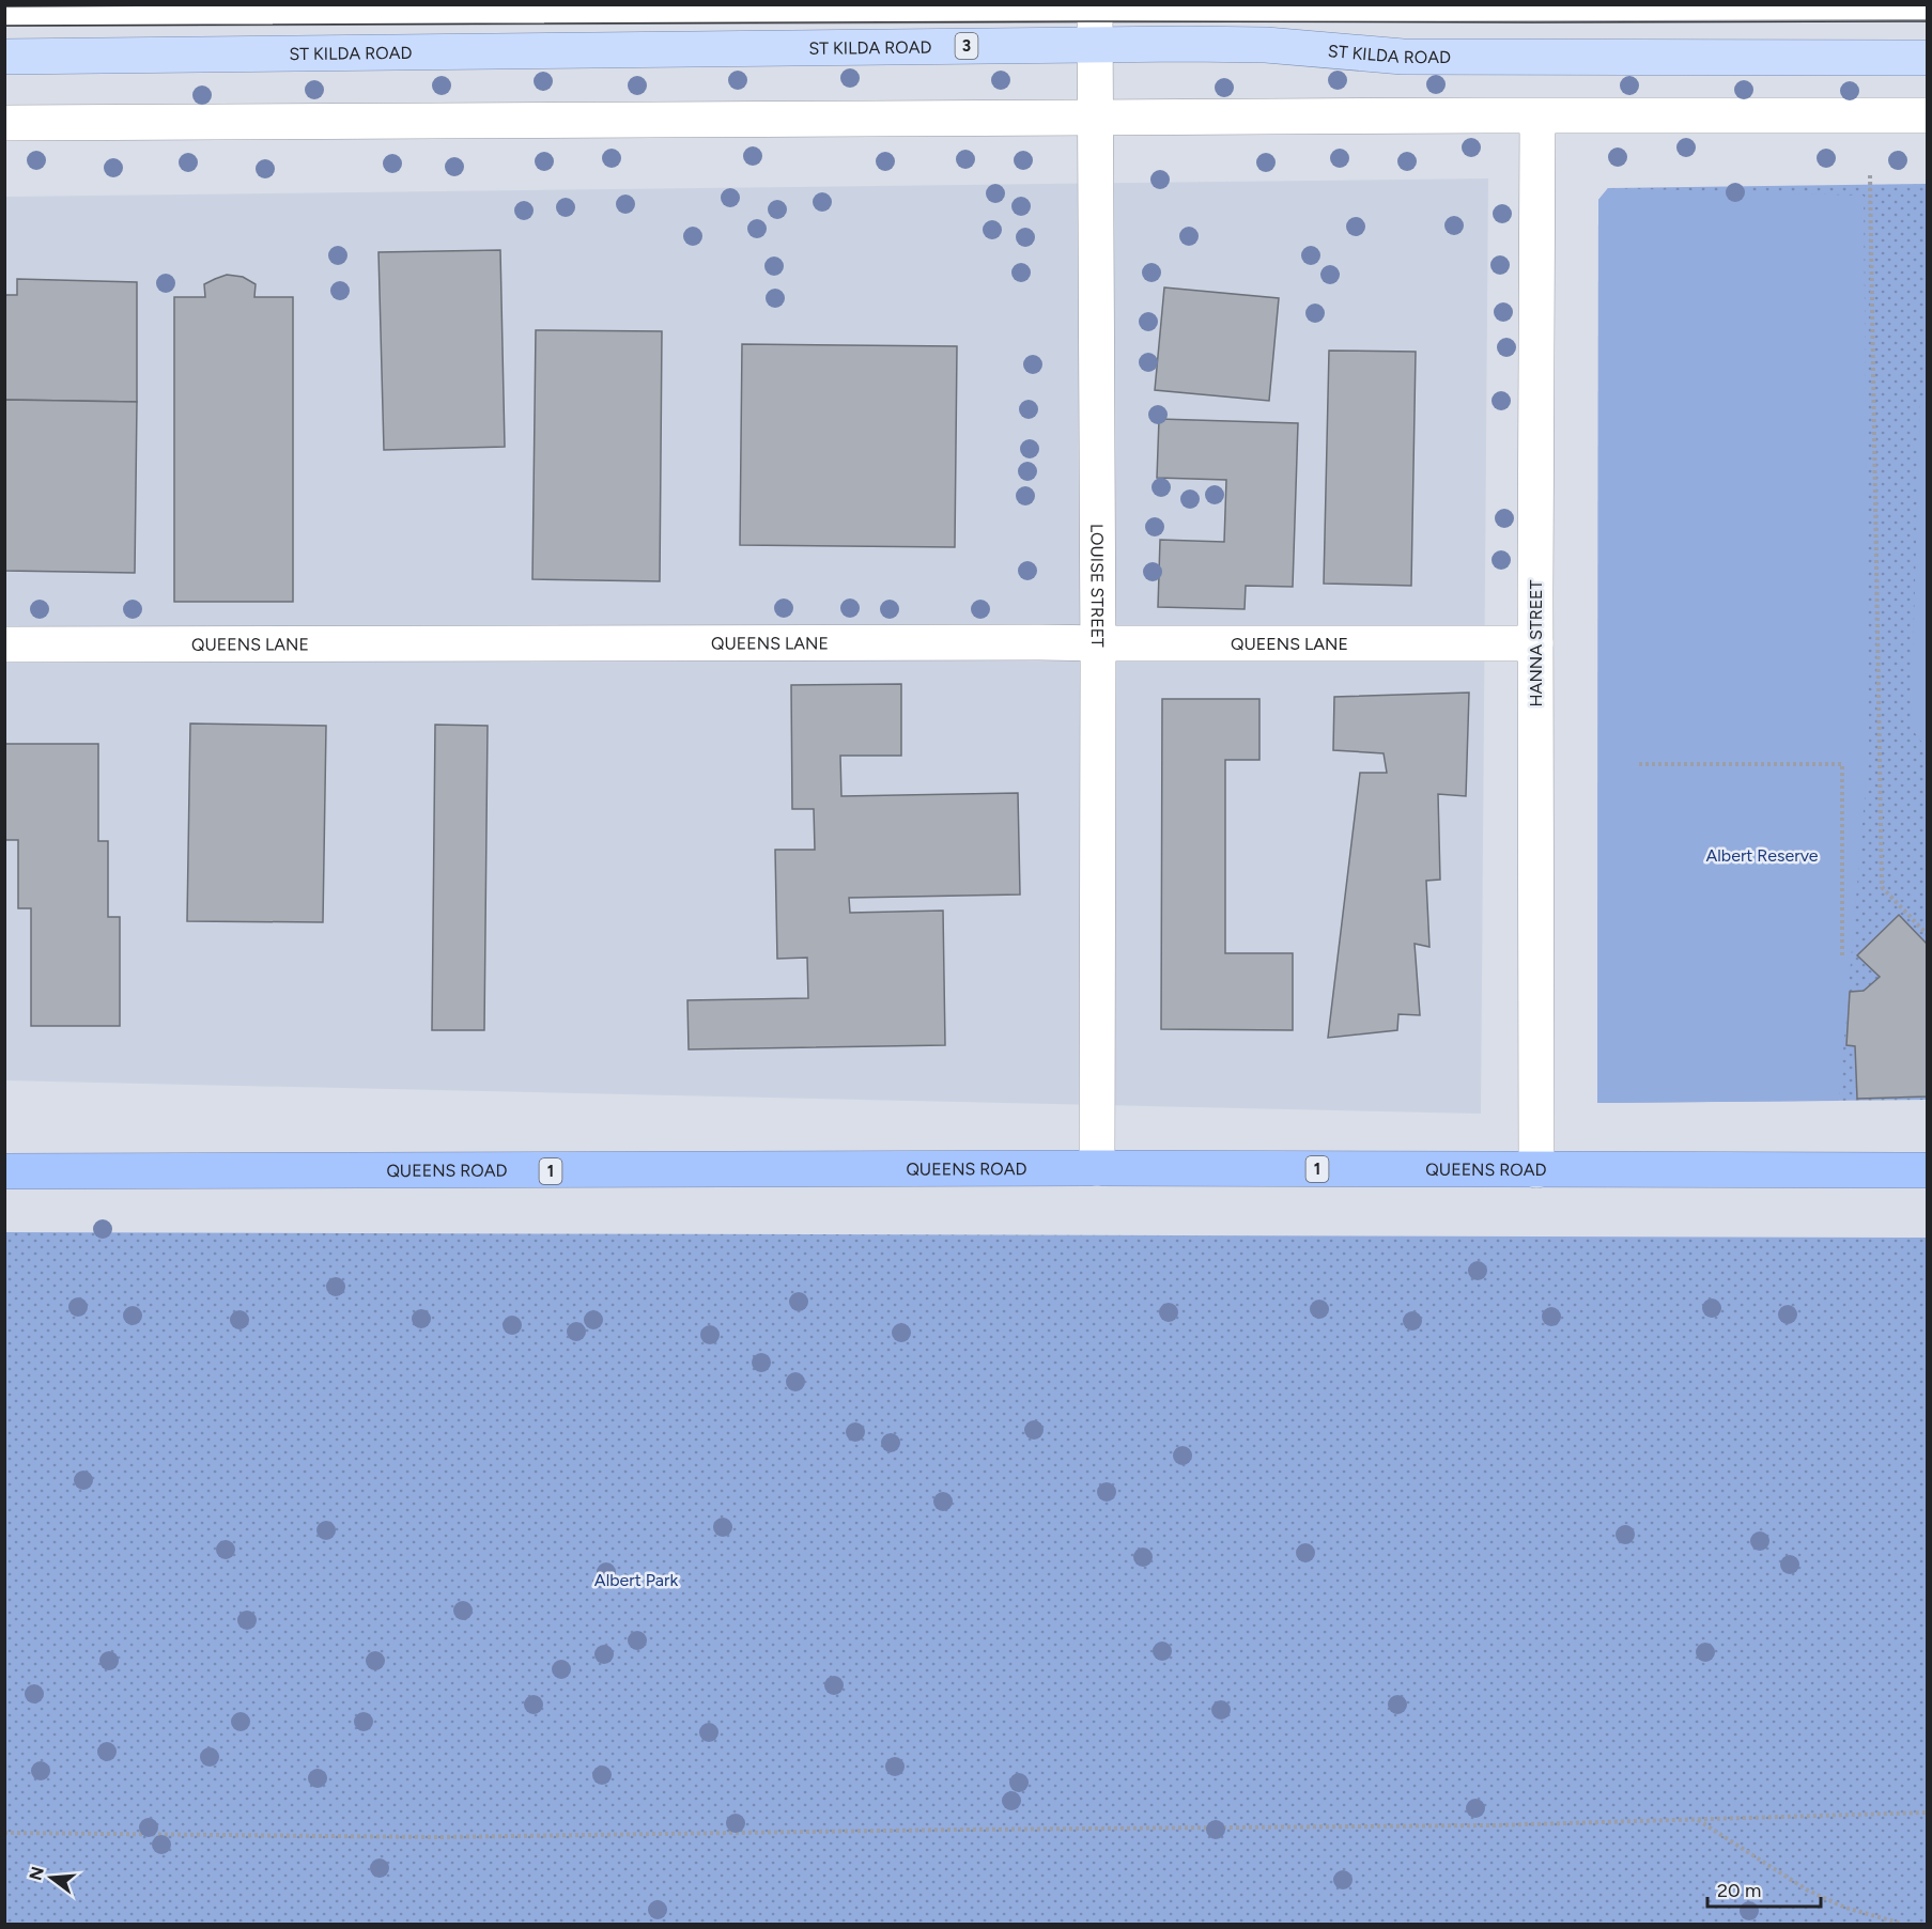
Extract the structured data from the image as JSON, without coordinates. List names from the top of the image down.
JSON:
{
  "streets": {
    "highway": ["QUEENS ROAD", "1"],
    "main road": ["3", "ST KILDA ROAD"],
    "street": ["LOUISE STREET", "QUEENS LANE", "HANNA STREET"]
  },
  "crossings": [
    ["ST KILDA ROAD", "LOUISE STREET"],
    ["LOUISE STREET", "QUEENS LANE"],
    ["LOUISE STREET", "QUEENS ROAD"],
    ["QUEENS LANE", "HANNA STREET"],
    ["HANNA STREET", "QUEENS ROAD"]
  ],
  "parks": ["Albert Reserve", "Albert Park"],
  "scale_bar": "20 m",
  "north": "left"
}
